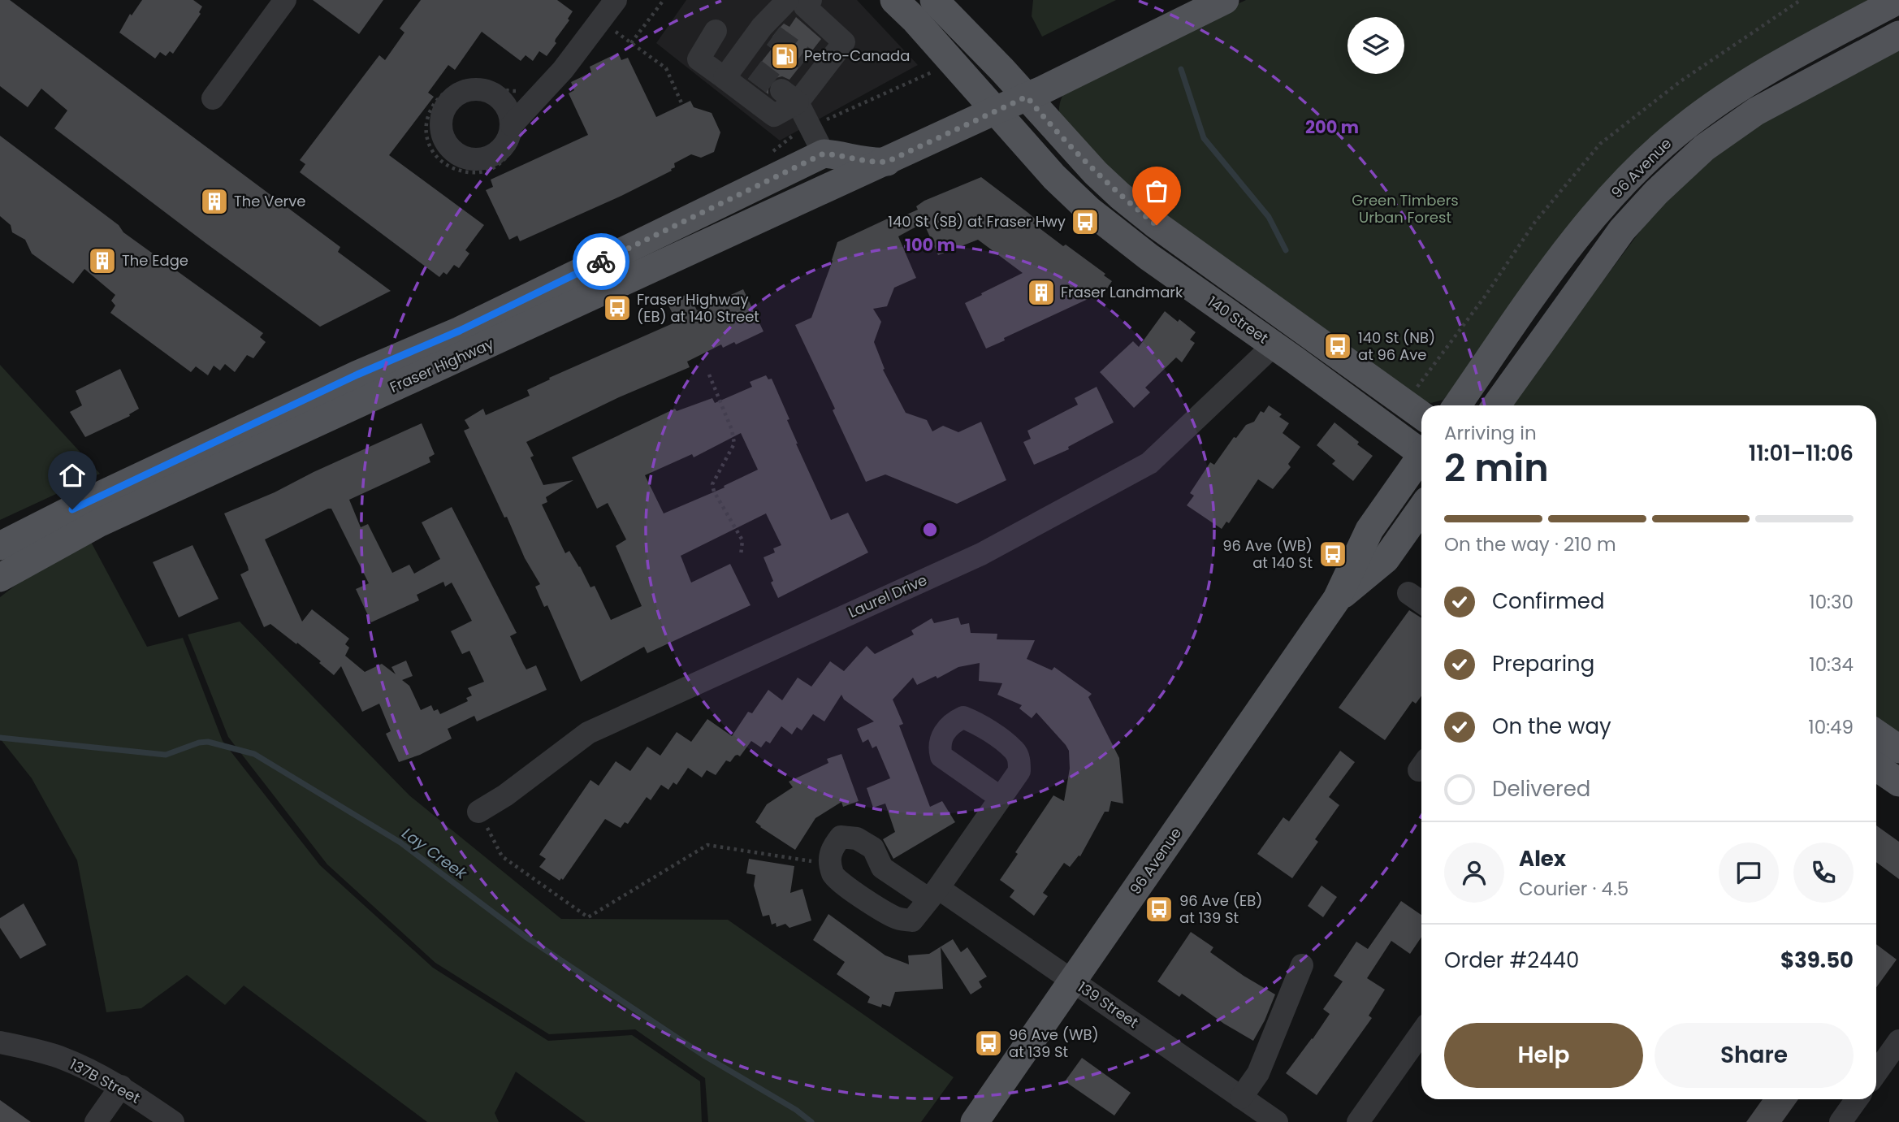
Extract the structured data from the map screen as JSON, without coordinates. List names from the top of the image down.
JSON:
{
  "streets": {
    "main road": ["96 Avenue", "140 Street", "Fraser Highway"],
    "street": ["Laurel Drive", "139 Street", "137B Street"]
  },
  "crossings": [
    ["96 Avenue", "139 Street"],
    ["140 Street", "Fraser Highway"],
    ["140 Street", "Laurel Drive"]
  ],
  "water": ["Lay Creek"],
  "parks": ["Green Timbers Urban Forest"],
  "places": {
    "fuel station": ["Petro-Canada"],
    "building": ["The Verve", "The Edge", "Fraser Landmark"],
    "bus stop": [
      "140 St (SB) at Fraser Hwy",
      "Fraser Highway (EB) at 140 Street",
      "140 St (NB) at 96 Ave",
      "96 Ave (WB) at 140 St",
      "96 Ave (EB) at 139 St",
      "96 Ave (WB) at 139 St"
    ]
  },
  "page": {
    "heading": ["2 min", "Arriving in", "11:01–11:06"],
    "panel": [
      "Alex",
      "Courier · 4.5",
      "Order #2440",
      "$39.50"
    ],
    "bar": "On the way · 210 m",
    "list": [
      ["Confirmed", "10:30"],
      ["Preparing", "10:34"],
      ["On the way", "10:49"],
      "Delivered"
    ],
    "buttons": ["Help", "Share"]
  },
  "rings": ["200 m", "100 m"]
}
